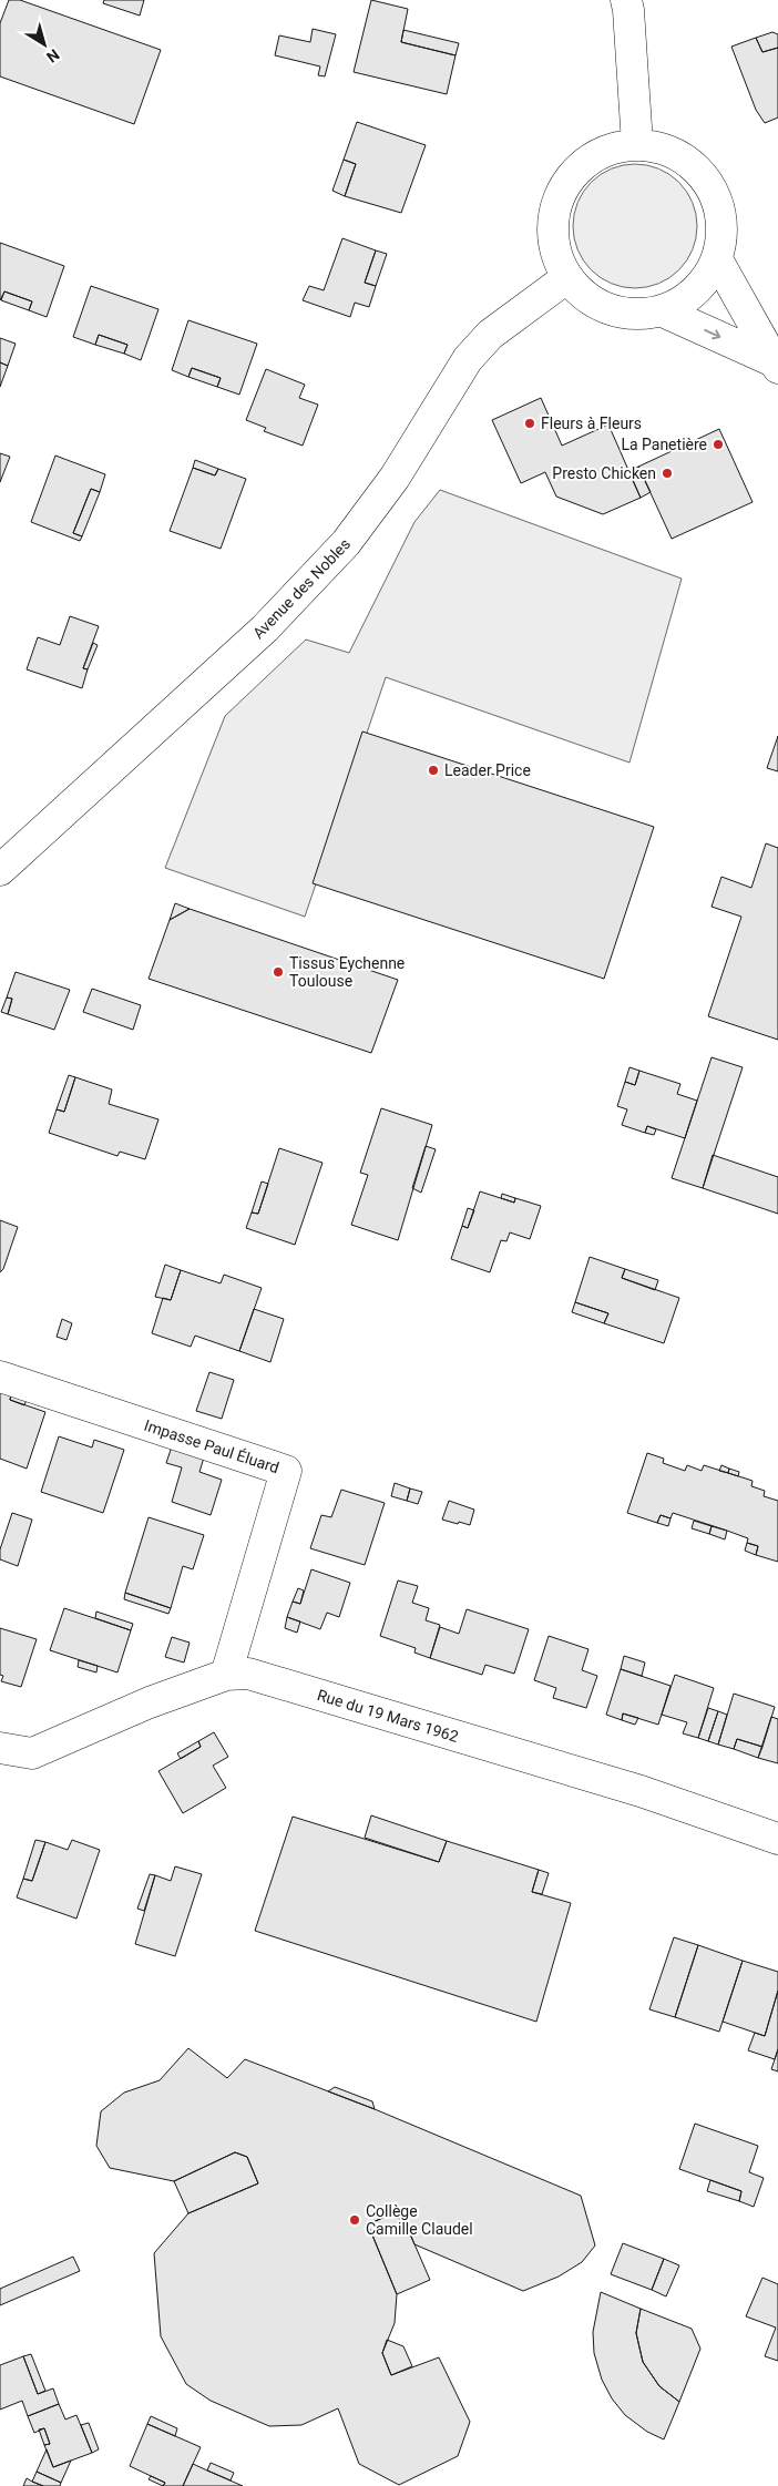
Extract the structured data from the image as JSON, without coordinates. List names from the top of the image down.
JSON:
{
  "streets": {
    "street": ["Avenue des Nobles", "Impasse Paul Éluard", "Rue du 19 Mars 1962"]
  },
  "crossings": [
    ["Impasse Paul Éluard", "Rue du 19 Mars 1962"]
  ],
  "places": [
    "Fleurs à Fleurs",
    "La Panetière",
    "Presto Chicken",
    "Leader Price",
    "Tissus Eychenne Toulouse",
    "Collège Camille Claudel"
  ],
  "north": "bottom right"
}
